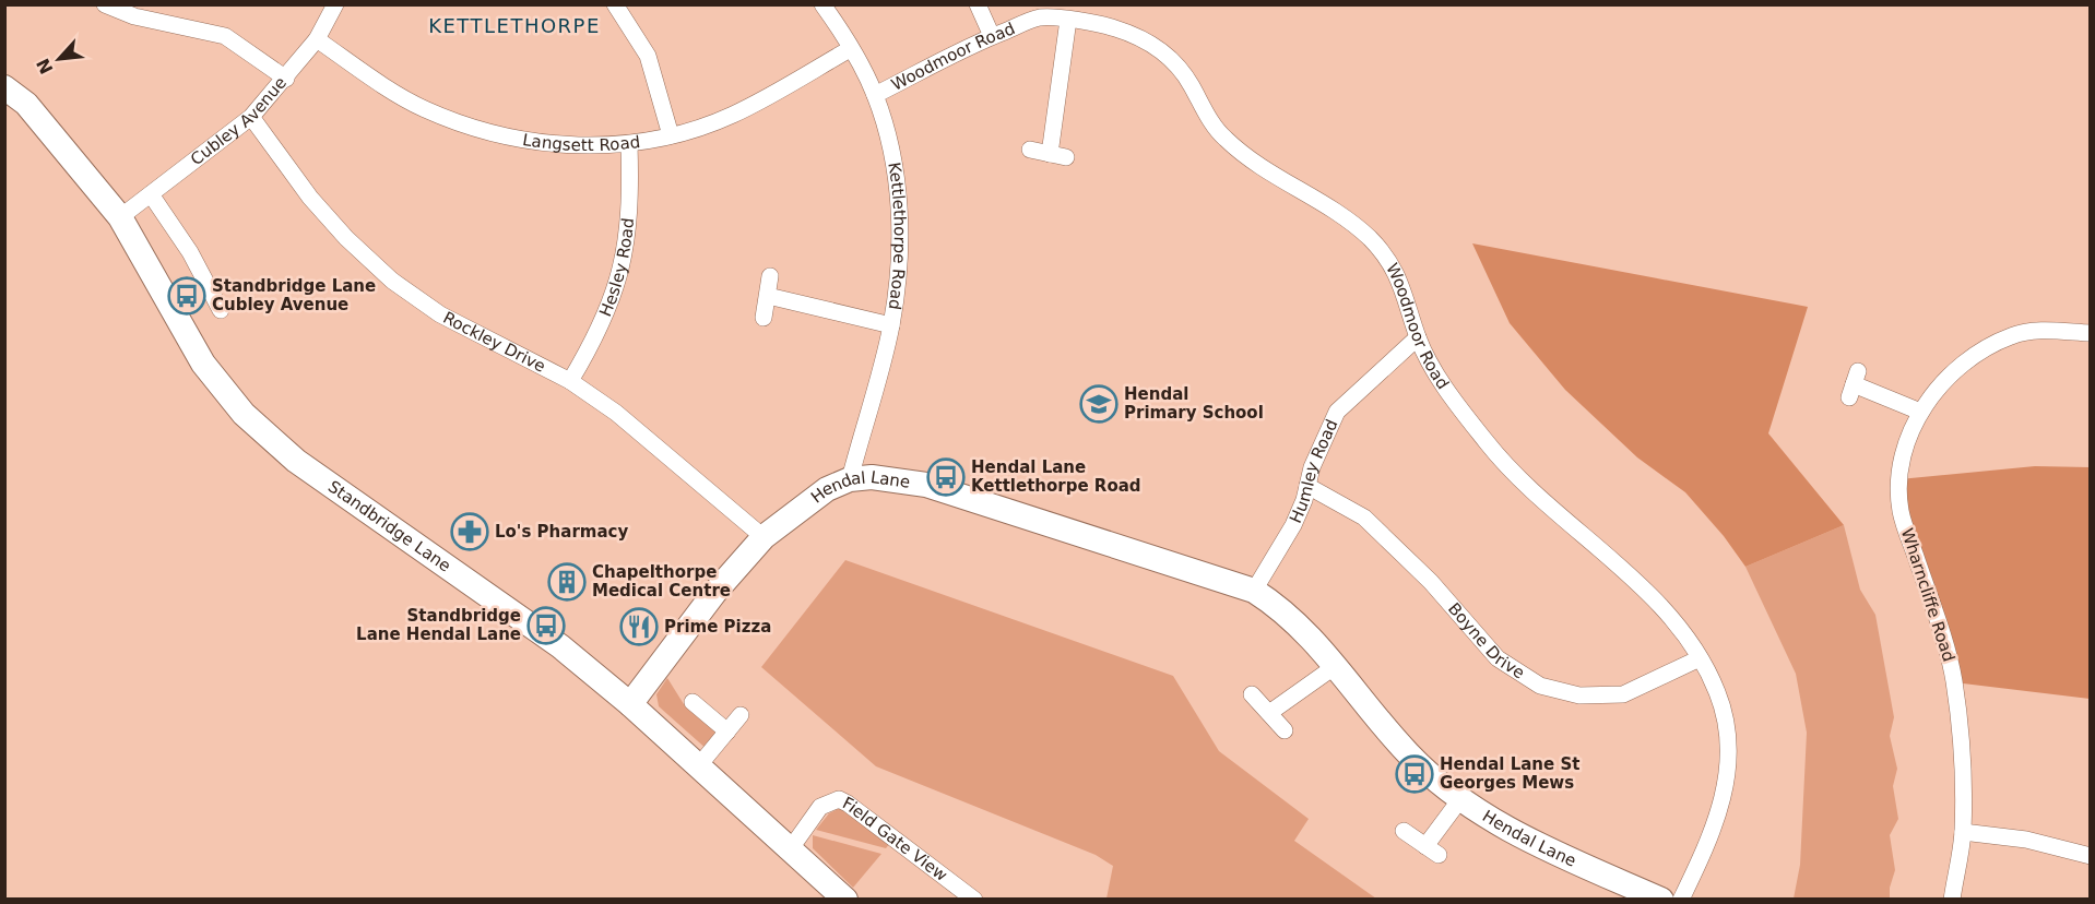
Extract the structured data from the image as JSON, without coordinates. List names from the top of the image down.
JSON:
{
  "streets": {
    "street": [
      "Woodmoor Road",
      "Cubley Avenue",
      "Langsett Road",
      "Kettlethorpe Road",
      "Hesley Road",
      "Rockley Drive",
      "Humley Road",
      "Hendal Lane",
      "Standbridge Lane",
      "Wharncliffe Road",
      "Boyne Drive",
      "Field Gate View"
    ]
  },
  "crossings": [
    ["Woodmoor Road", "Kettlethorpe Road"],
    ["Woodmoor Road", "Humley Road"],
    ["Woodmoor Road", "Boyne Drive"],
    ["Cubley Avenue", "Langsett Road"],
    ["Cubley Avenue", "Rockley Drive"],
    ["Cubley Avenue", "Standbridge Lane"],
    ["Langsett Road", "Kettlethorpe Road"],
    ["Langsett Road", "Hesley Road"],
    ["Kettlethorpe Road", "Hendal Lane"],
    ["Hesley Road", "Rockley Drive"],
    ["Rockley Drive", "Hendal Lane"],
    ["Humley Road", "Hendal Lane"],
    ["Humley Road", "Boyne Drive"],
    ["Hendal Lane", "Standbridge Lane"],
    ["Standbridge Lane", "Field Gate View"]
  ],
  "districts": ["KETTLETHORPE"],
  "places": {
    "bus stop": [
      "Standbridge Lane Cubley Avenue",
      "Hendal Lane Kettlethorpe Road",
      "Standbridge Lane Hendal Lane",
      "Hendal Lane St Georges Mews"
    ],
    "school or university": ["Hendal Primary School"],
    "pharmacy": ["Lo's Pharmacy"],
    "building": ["Chapelthorpe Medical Centre"],
    "restaurant": ["Prime Pizza"]
  },
  "north": "bottom left"
}
